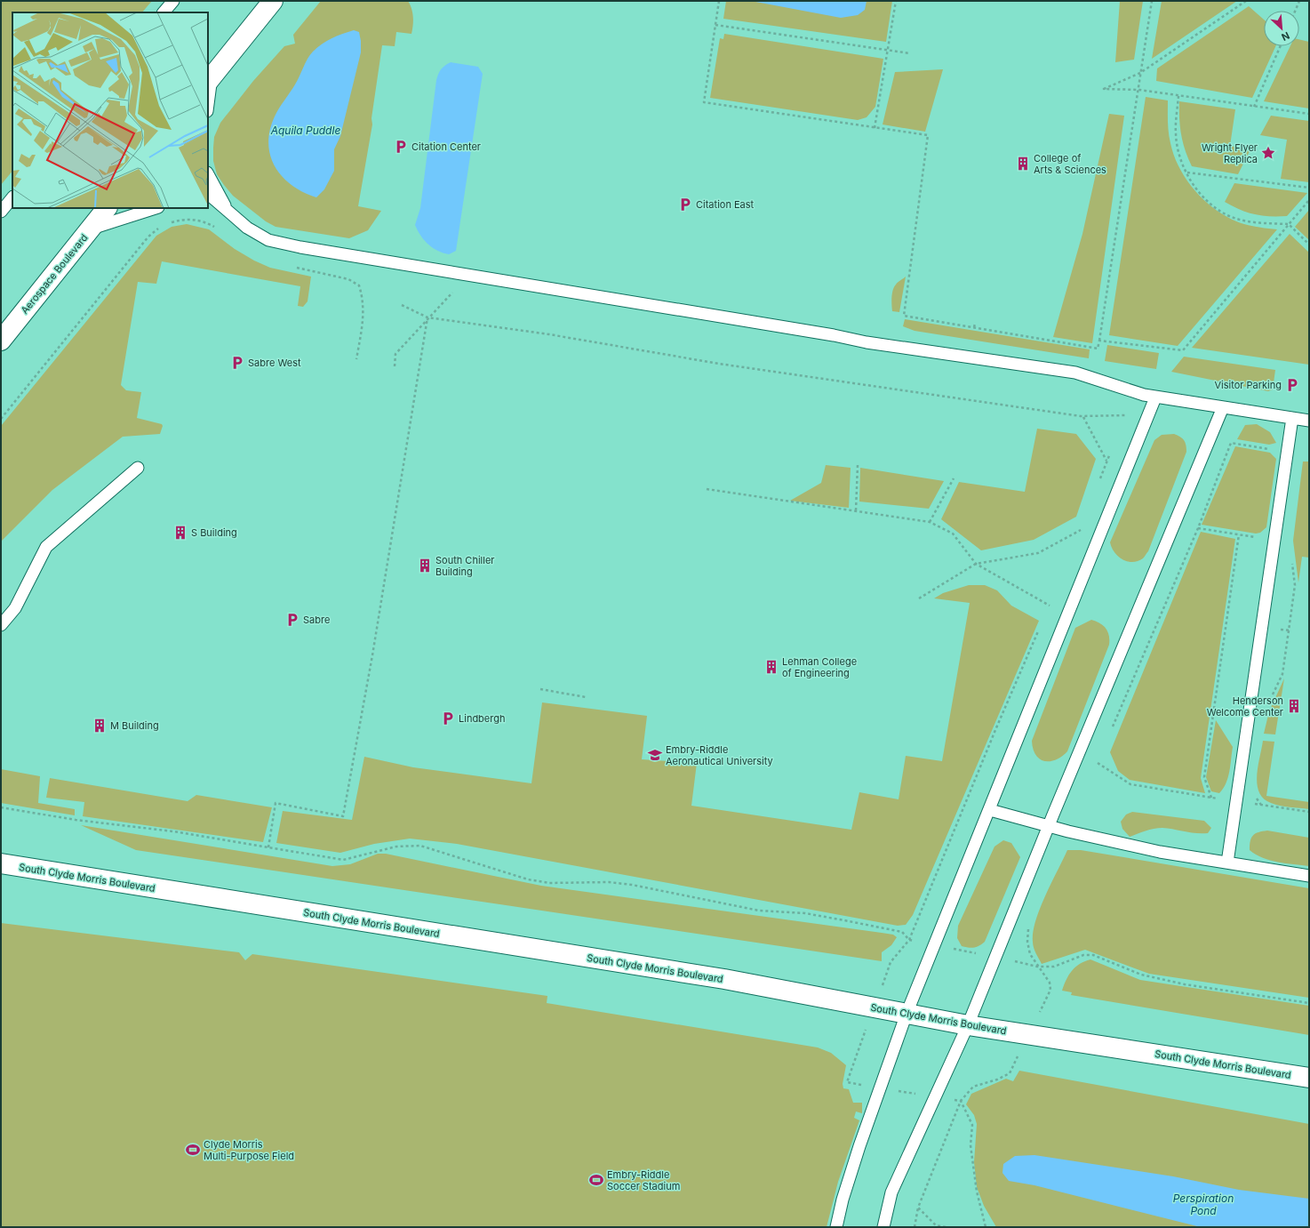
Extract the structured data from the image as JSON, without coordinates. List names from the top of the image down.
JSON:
{
  "streets": {
    "main road": ["Aerospace Boulevard", "South Clyde Morris Boulevard"]
  },
  "water": ["Aquila Puddle", "Perspiration Pond"],
  "places": {
    "parking": [
      "Citation Center",
      "Citation East",
      "Sabre West",
      "Visitor Parking",
      "Sabre",
      "Lindbergh"
    ],
    "place": ["Wright Flyer Replica"],
    "building": [
      "College of Arts & Sciences",
      "S Building",
      "South Chiller Building",
      "Lehman College of Engineering",
      "Henderson Welcome Center",
      "M Building"
    ],
    "school or university": ["Embry-Riddle Aeronautical University"],
    "sports": ["Clyde Morris Multi-Purpose Field", "Embry-Riddle Soccer Stadium"]
  },
  "north": "bottom right"
}
